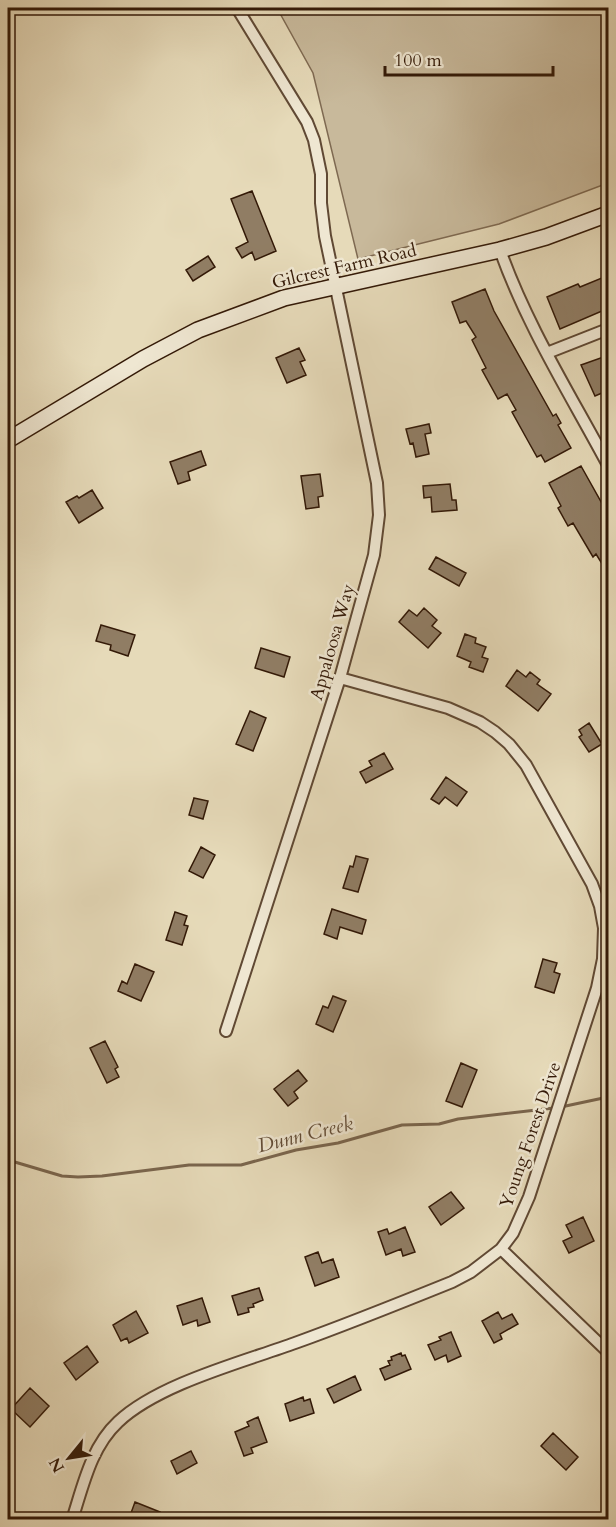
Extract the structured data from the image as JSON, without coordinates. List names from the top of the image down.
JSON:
{
  "streets": {
    "main road": ["Gilcrest Farm Road"],
    "street": ["Appaloosa Way", "Young Forest Drive"]
  },
  "crossings": [
    ["Gilcrest Farm Road", "Appaloosa Way"],
    ["Appaloosa Way", "Young Forest Drive"]
  ],
  "water": ["Dunn Creek"],
  "scale_bar": "100 m",
  "north": "bottom left"
}
